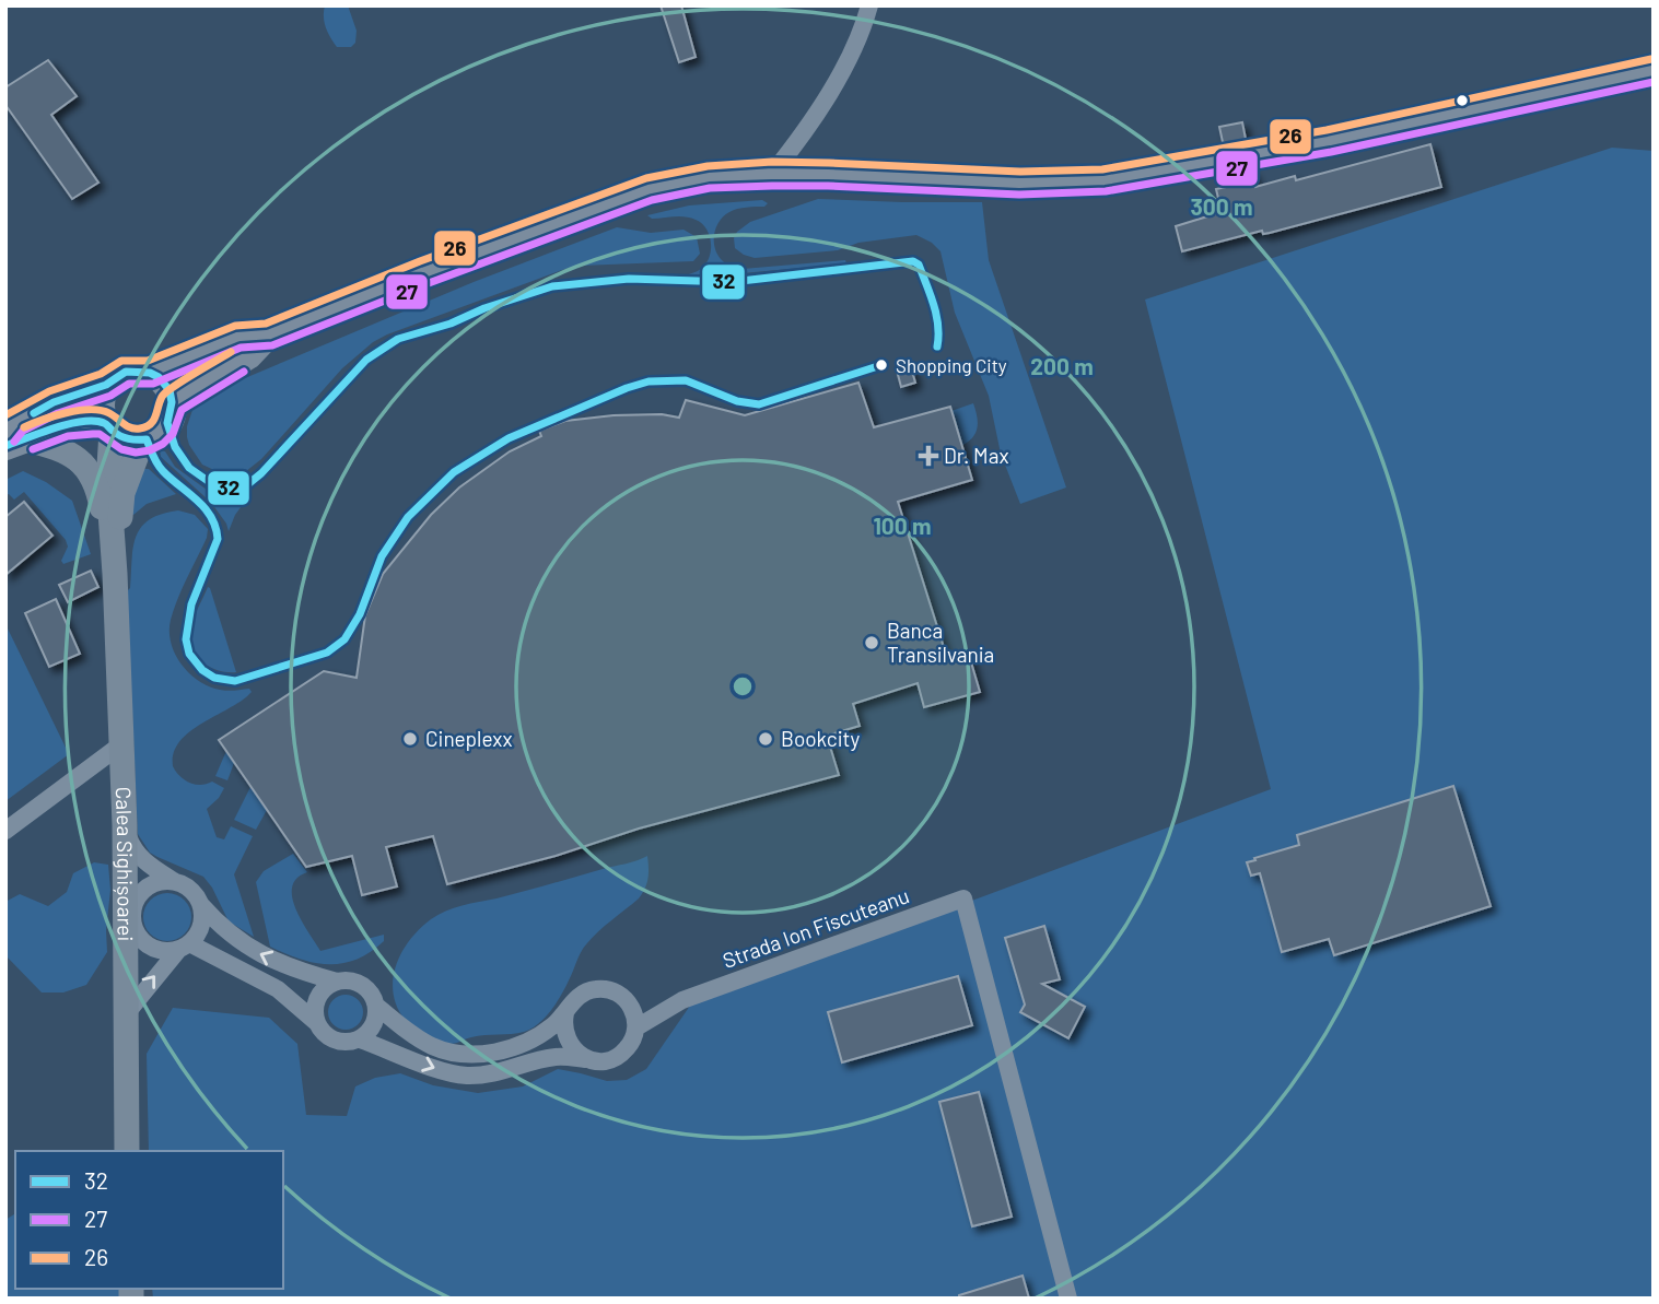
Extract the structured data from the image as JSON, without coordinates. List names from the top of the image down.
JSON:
{
  "streets": {
    "main road": ["Calea Sighișoarei"],
    "street": ["Strada Ion Fiscuteanu"]
  },
  "places": {
    "other": [
      "Shopping City",
      "Banca Transilvania",
      "Cineplexx",
      "Bookcity"
    ],
    "health": ["Dr. Max"]
  },
  "lines": ["transit line 26", "transit line 27", "transit line 32"],
  "legend": ["32", "27", "26"],
  "rings": ["300 m", "200 m", "100 m"]
}
